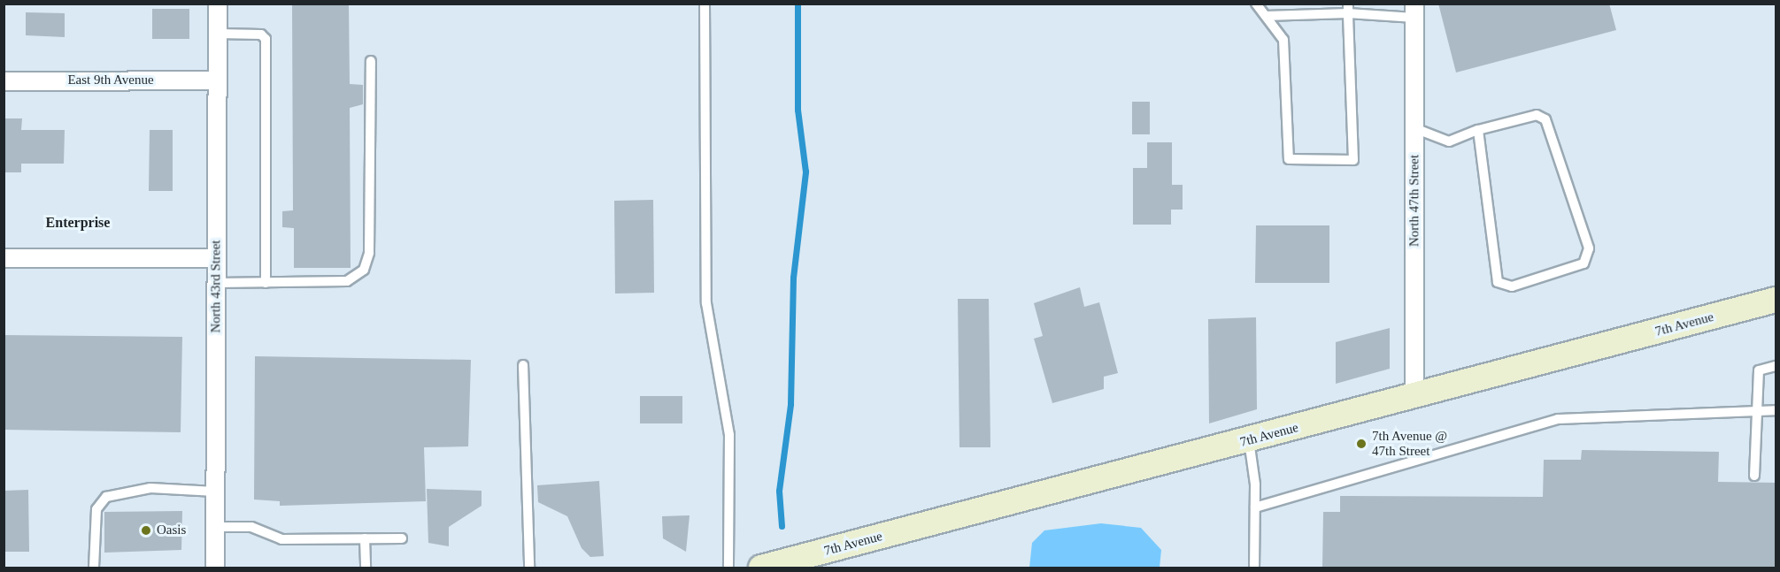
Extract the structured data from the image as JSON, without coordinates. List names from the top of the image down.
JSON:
{
  "streets": {
    "street": [
      "East 9th Avenue",
      "North 47th Street",
      "North 43rd Street",
      "7th Avenue"
    ]
  },
  "crossings": [
    ["East 9th Avenue", "North 43rd Street"],
    ["North 47th Street", "7th Avenue"]
  ],
  "districts": ["Enterprise"],
  "places": ["7th Avenue @ 47th Street", "Oasis"]
}
